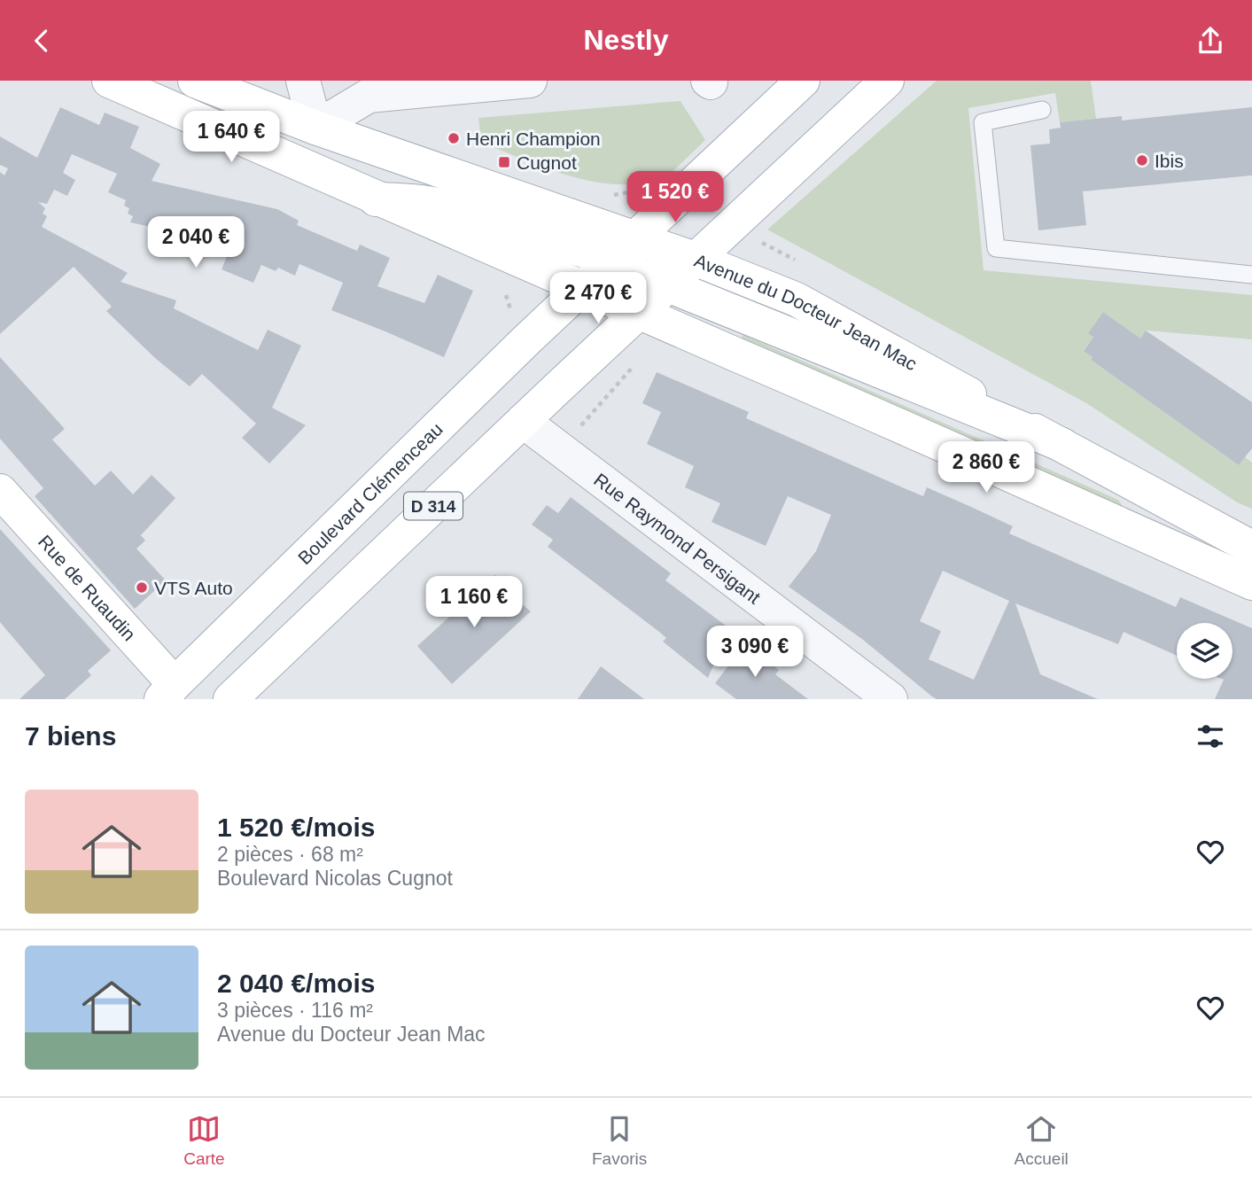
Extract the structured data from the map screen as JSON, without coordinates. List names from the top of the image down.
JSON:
{
  "streets": {
    "main road": [
      "Avenue du Docteur Jean Mac",
      "Boulevard Clémenceau",
      "D 314",
      "Rue de Ruaudin"
    ],
    "street": ["Rue Raymond Persigant"]
  },
  "crossings": [
    ["Avenue du Docteur Jean Mac", "D 314"],
    ["Boulevard Clémenceau", "D 314"],
    ["Boulevard Clémenceau", "Rue de Ruaudin"],
    ["D 314", "Rue Raymond Persigant"]
  ],
  "places": {
    "other": ["Henri Champion", "Ibis", "VTS Auto"],
    "transit": ["Cugnot"]
  },
  "page": {
    "header": "Nestly",
    "price": [
      "1 640 €",
      "1 520 €",
      "2 040 €",
      "2 470 €",
      "2 860 €",
      "1 160 €",
      "3 090 €"
    ],
    "heading": "7 biens",
    "list": [
      {
        "name": "1 520 €/mois",
        "note": "2 pièces · 68 m² · Boulevard Nicolas Cugnot"
      },
      {
        "name": "2 040 €/mois",
        "note": "3 pièces · 116 m² · Avenue du Docteur Jean Mac"
      }
    ],
    "tabs": ["Carte", "Favoris", "Accueil"]
  }
}
